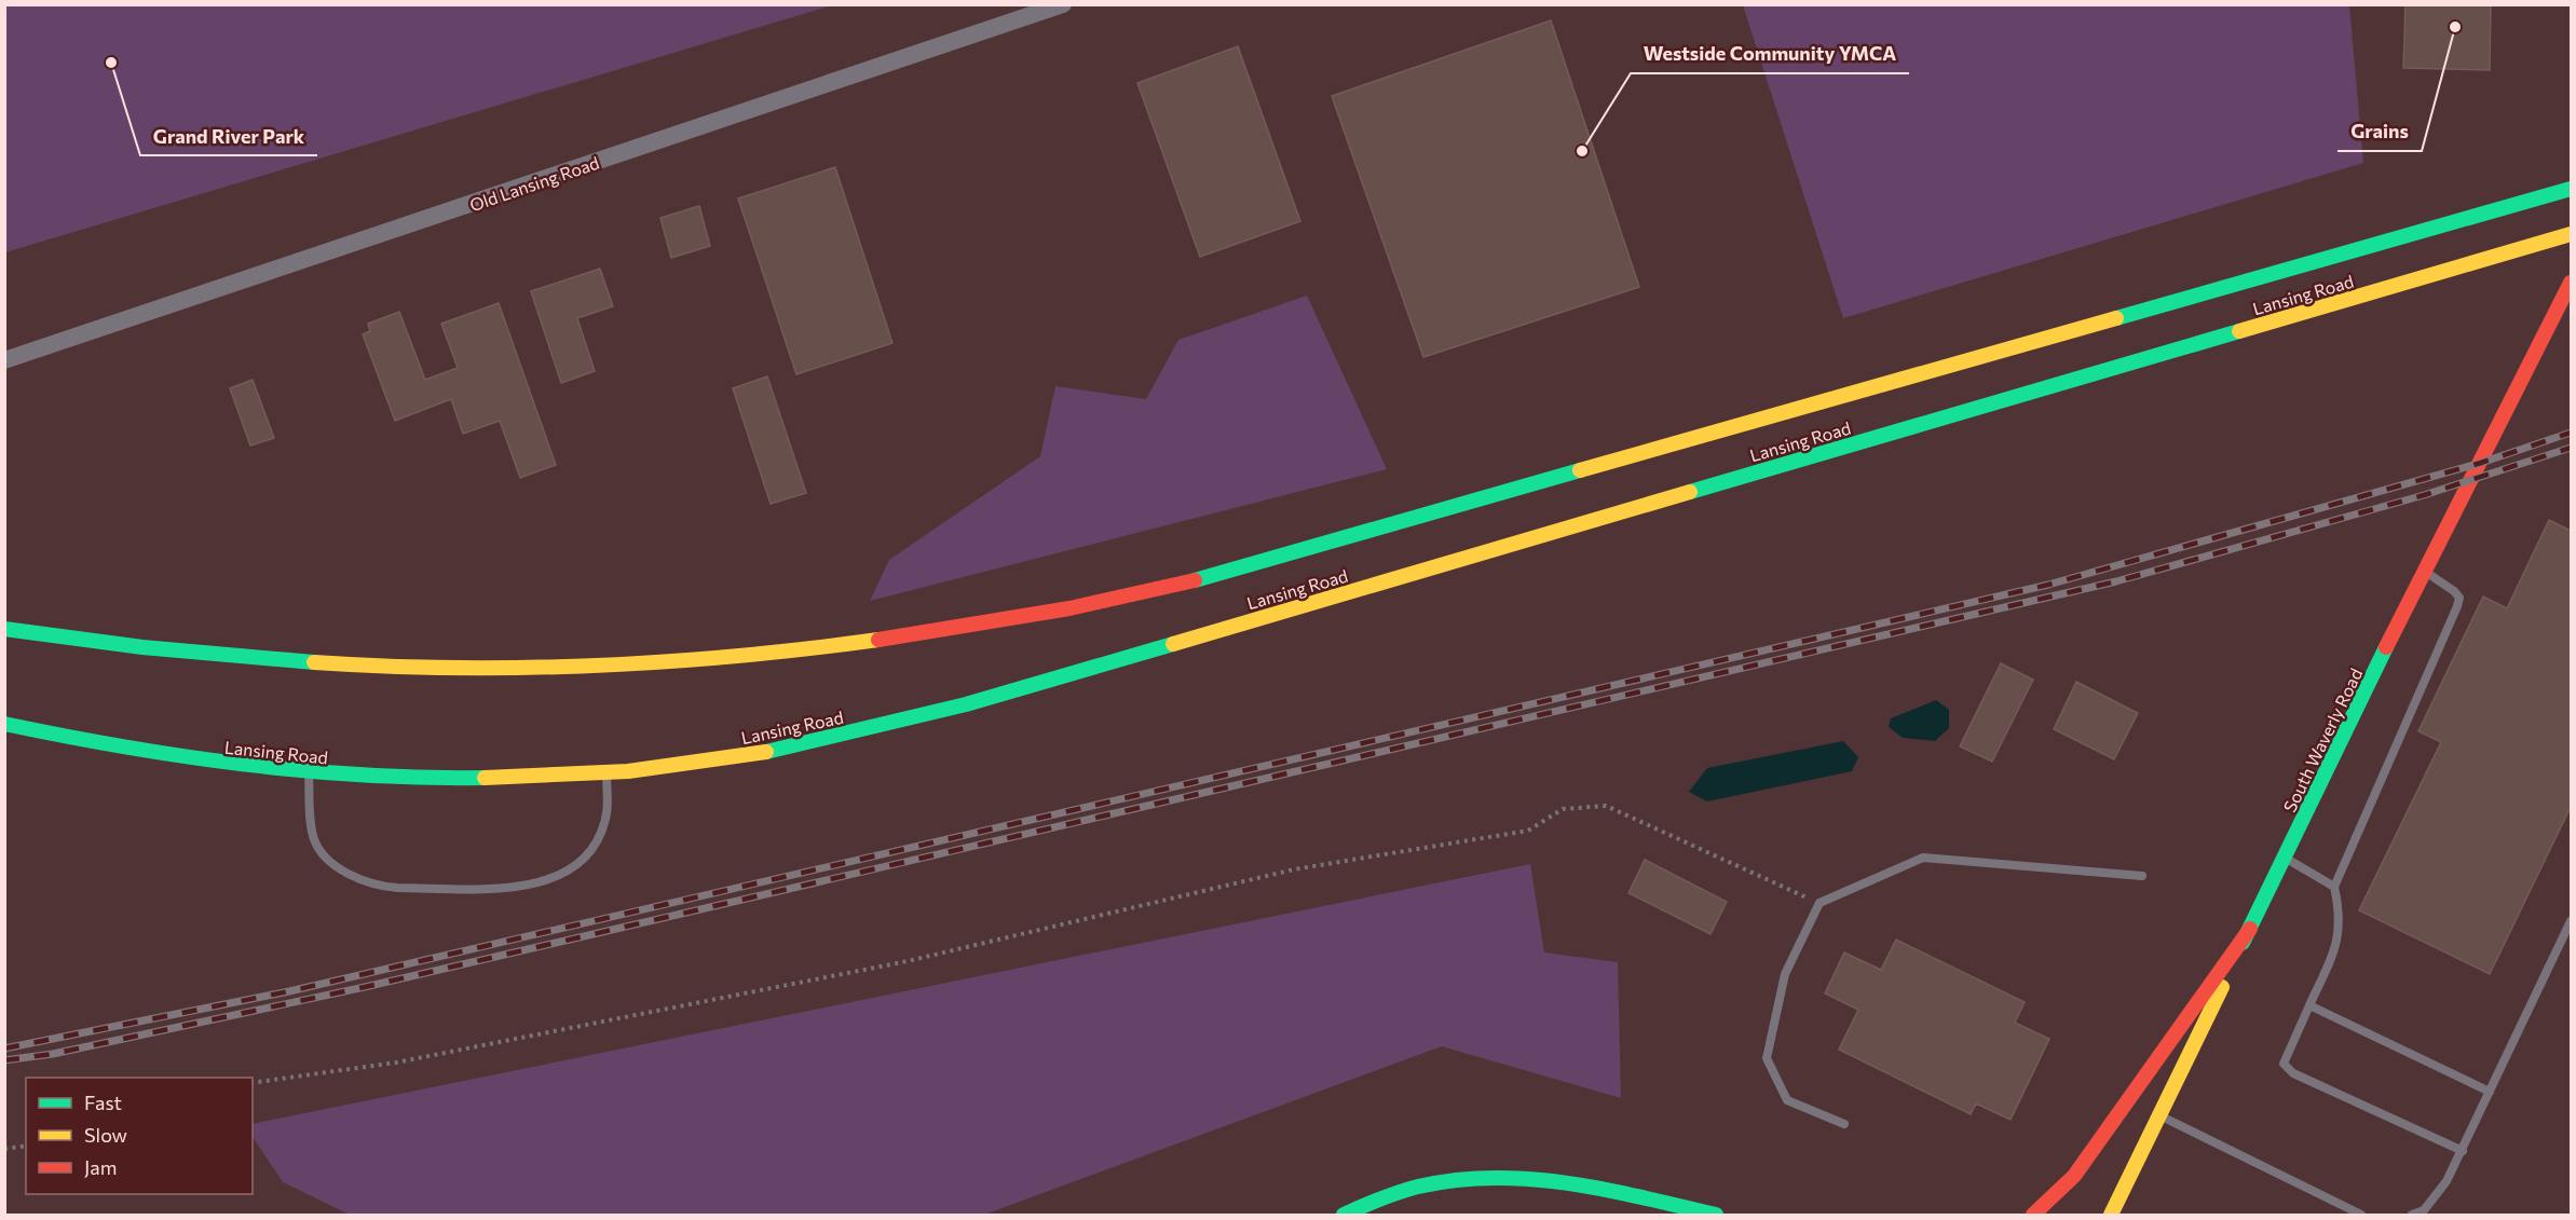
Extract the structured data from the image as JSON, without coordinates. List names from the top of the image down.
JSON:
{
  "streets": {
    "main road": ["Lansing Road", "South Waverly Road"],
    "street": ["Old Lansing Road"]
  },
  "places": ["Grains", "Grand River Park", "Westside Community YMCA"],
  "legend": ["Fast", "Slow", "Jam"]
}
